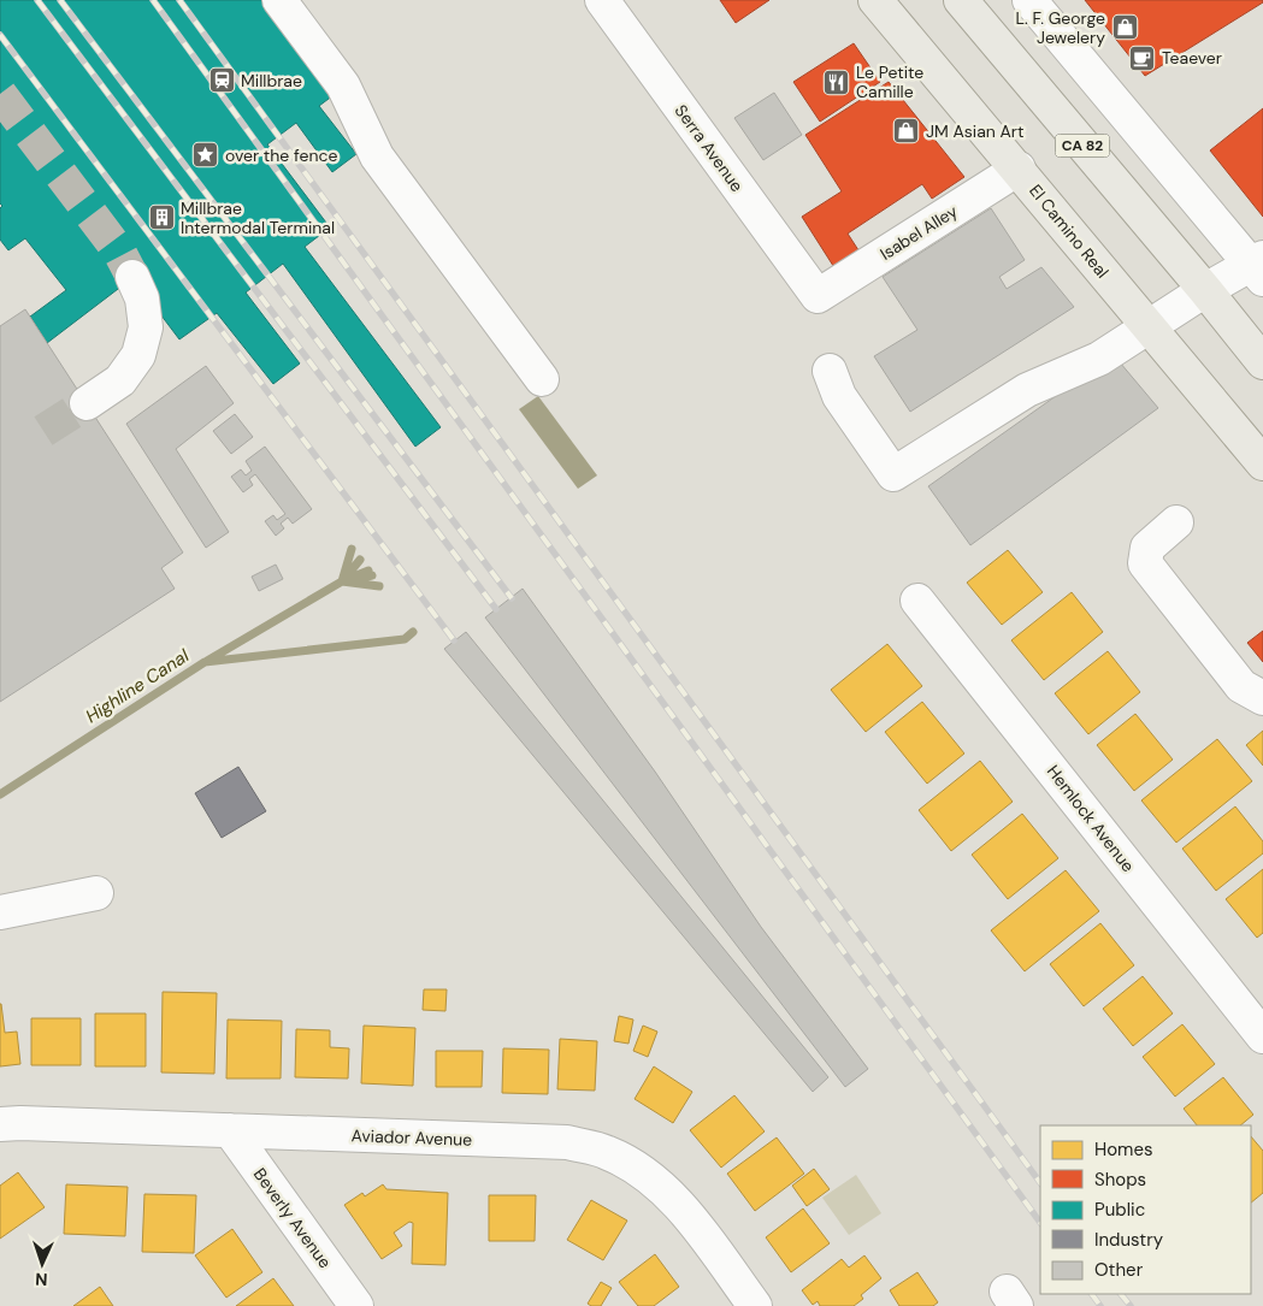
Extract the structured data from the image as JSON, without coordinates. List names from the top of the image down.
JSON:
{
  "streets": {
    "main road": ["CA 82", "El Camino Real"],
    "street": [
      "Serra Avenue",
      "Isabel Alley",
      "Hemlock Avenue",
      "Aviador Avenue",
      "Beverly Avenue"
    ]
  },
  "crossings": [
    ["Serra Avenue", "Isabel Alley"],
    ["El Camino Real", "Isabel Alley"],
    ["Aviador Avenue", "Beverly Avenue"]
  ],
  "water": ["Highline Canal"],
  "places": {
    "shop": ["L. F. George Jewelery", "JM Asian Art"],
    "cafe": ["Teaever"],
    "station": ["Millbrae"],
    "restaurant": ["Le Petite Camille"],
    "place": ["over the fence"],
    "building": ["Millbrae Intermodal Terminal"]
  },
  "legend": [
    "Homes",
    "Shops",
    "Public",
    "Industry",
    "Other"
  ],
  "north": "bottom"
}
